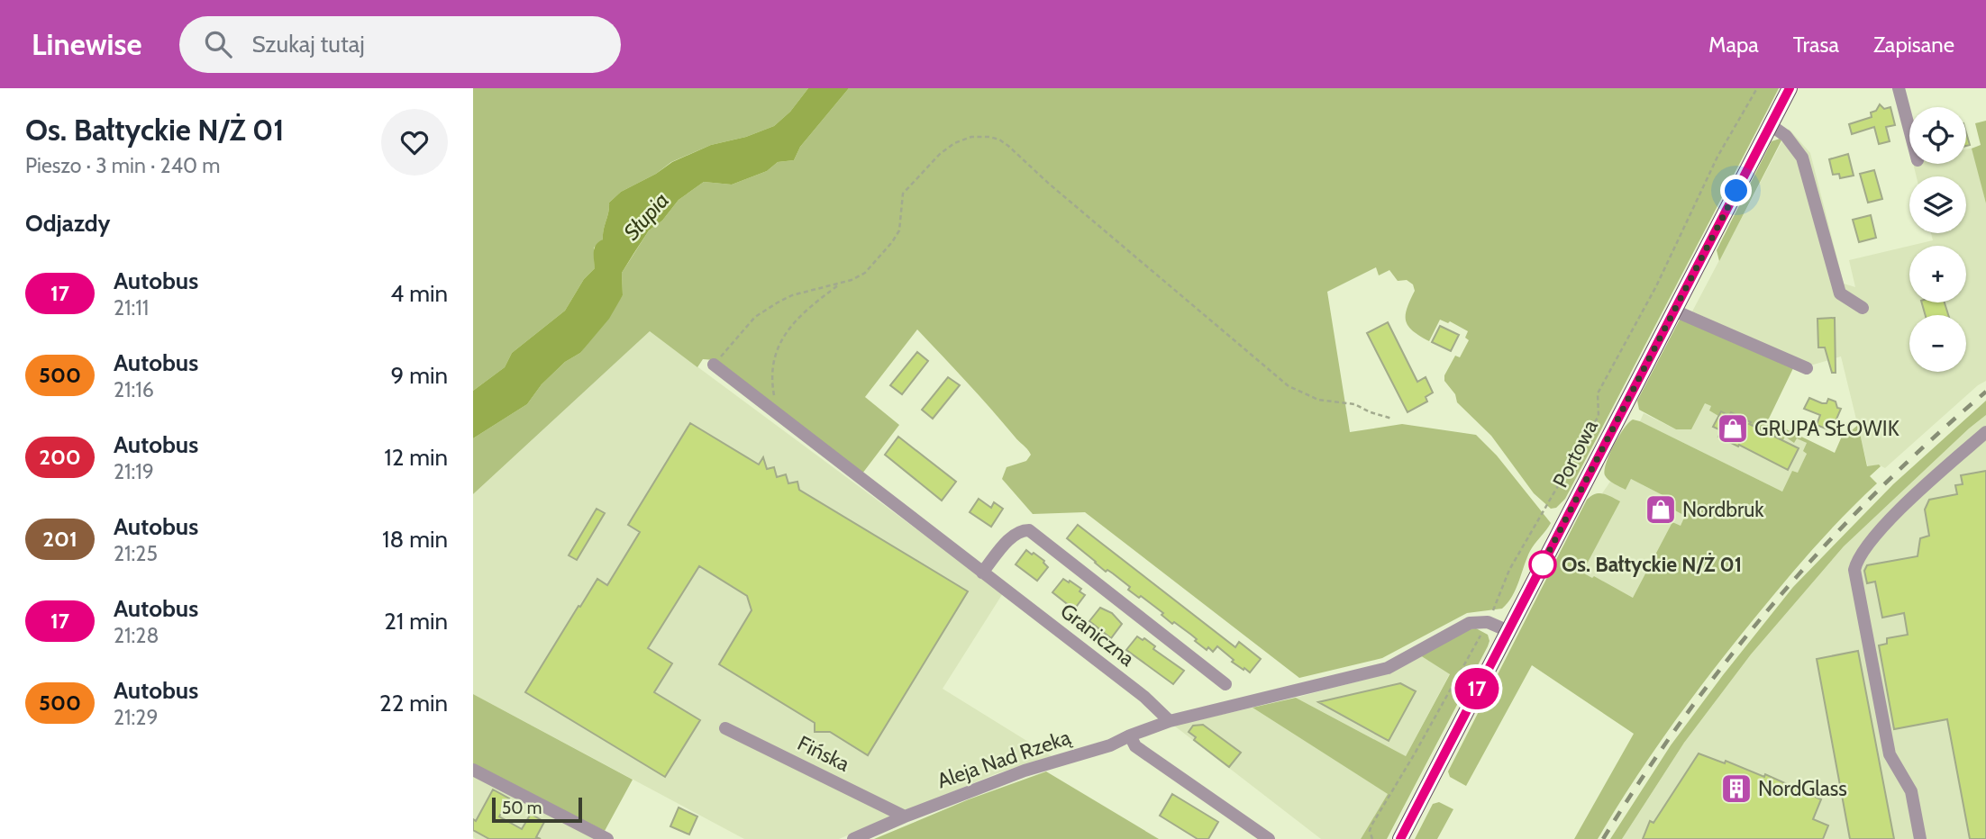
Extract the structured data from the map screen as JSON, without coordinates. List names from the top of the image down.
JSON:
{
  "streets": {
    "main road": ["Portowa"],
    "street": ["Graniczna", "Fińska", "Aleja Nad Rzeką"]
  },
  "crossings": [
    ["Graniczna", "Aleja Nad Rzeką"],
    ["Fińska", "Aleja Nad Rzeką"]
  ],
  "water": ["Słupia"],
  "places": {
    "shop": ["GRUPA SŁOWIK", "Nordbruk"],
    "other": ["Os. Bałtyckie N/Ż 01"],
    "building": ["NordGlass"]
  },
  "lines": ["bus line 17"],
  "scale_bar": "50 m",
  "page": {
    "header": "Linewise",
    "search": "Szukaj tutaj",
    "nav": ["Mapa", "Trasa", "Zapisane"],
    "heading": [
      ["Os. Bałtyckie N/Ż 01", "Pieszo · 3 min · 240 m"],
      "Odjazdy"
    ],
    "on_map": "17",
    "map_buttons": ["+", "−"],
    "list": [
      {
        "mark": "17",
        "name": "Autobus",
        "note": "21:11",
        "value": "4 min"
      },
      {
        "mark": "500",
        "name": "Autobus",
        "note": "21:16",
        "value": "9 min"
      },
      {
        "mark": "200",
        "name": "Autobus",
        "note": "21:19",
        "value": "12 min"
      },
      {
        "mark": "201",
        "name": "Autobus",
        "note": "21:25",
        "value": "18 min"
      },
      {
        "mark": "17",
        "name": "Autobus",
        "note": "21:28",
        "value": "21 min"
      },
      {
        "mark": "500",
        "name": "Autobus",
        "note": "21:29",
        "value": "22 min"
      }
    ],
    "scale": "50 m"
  }
}
